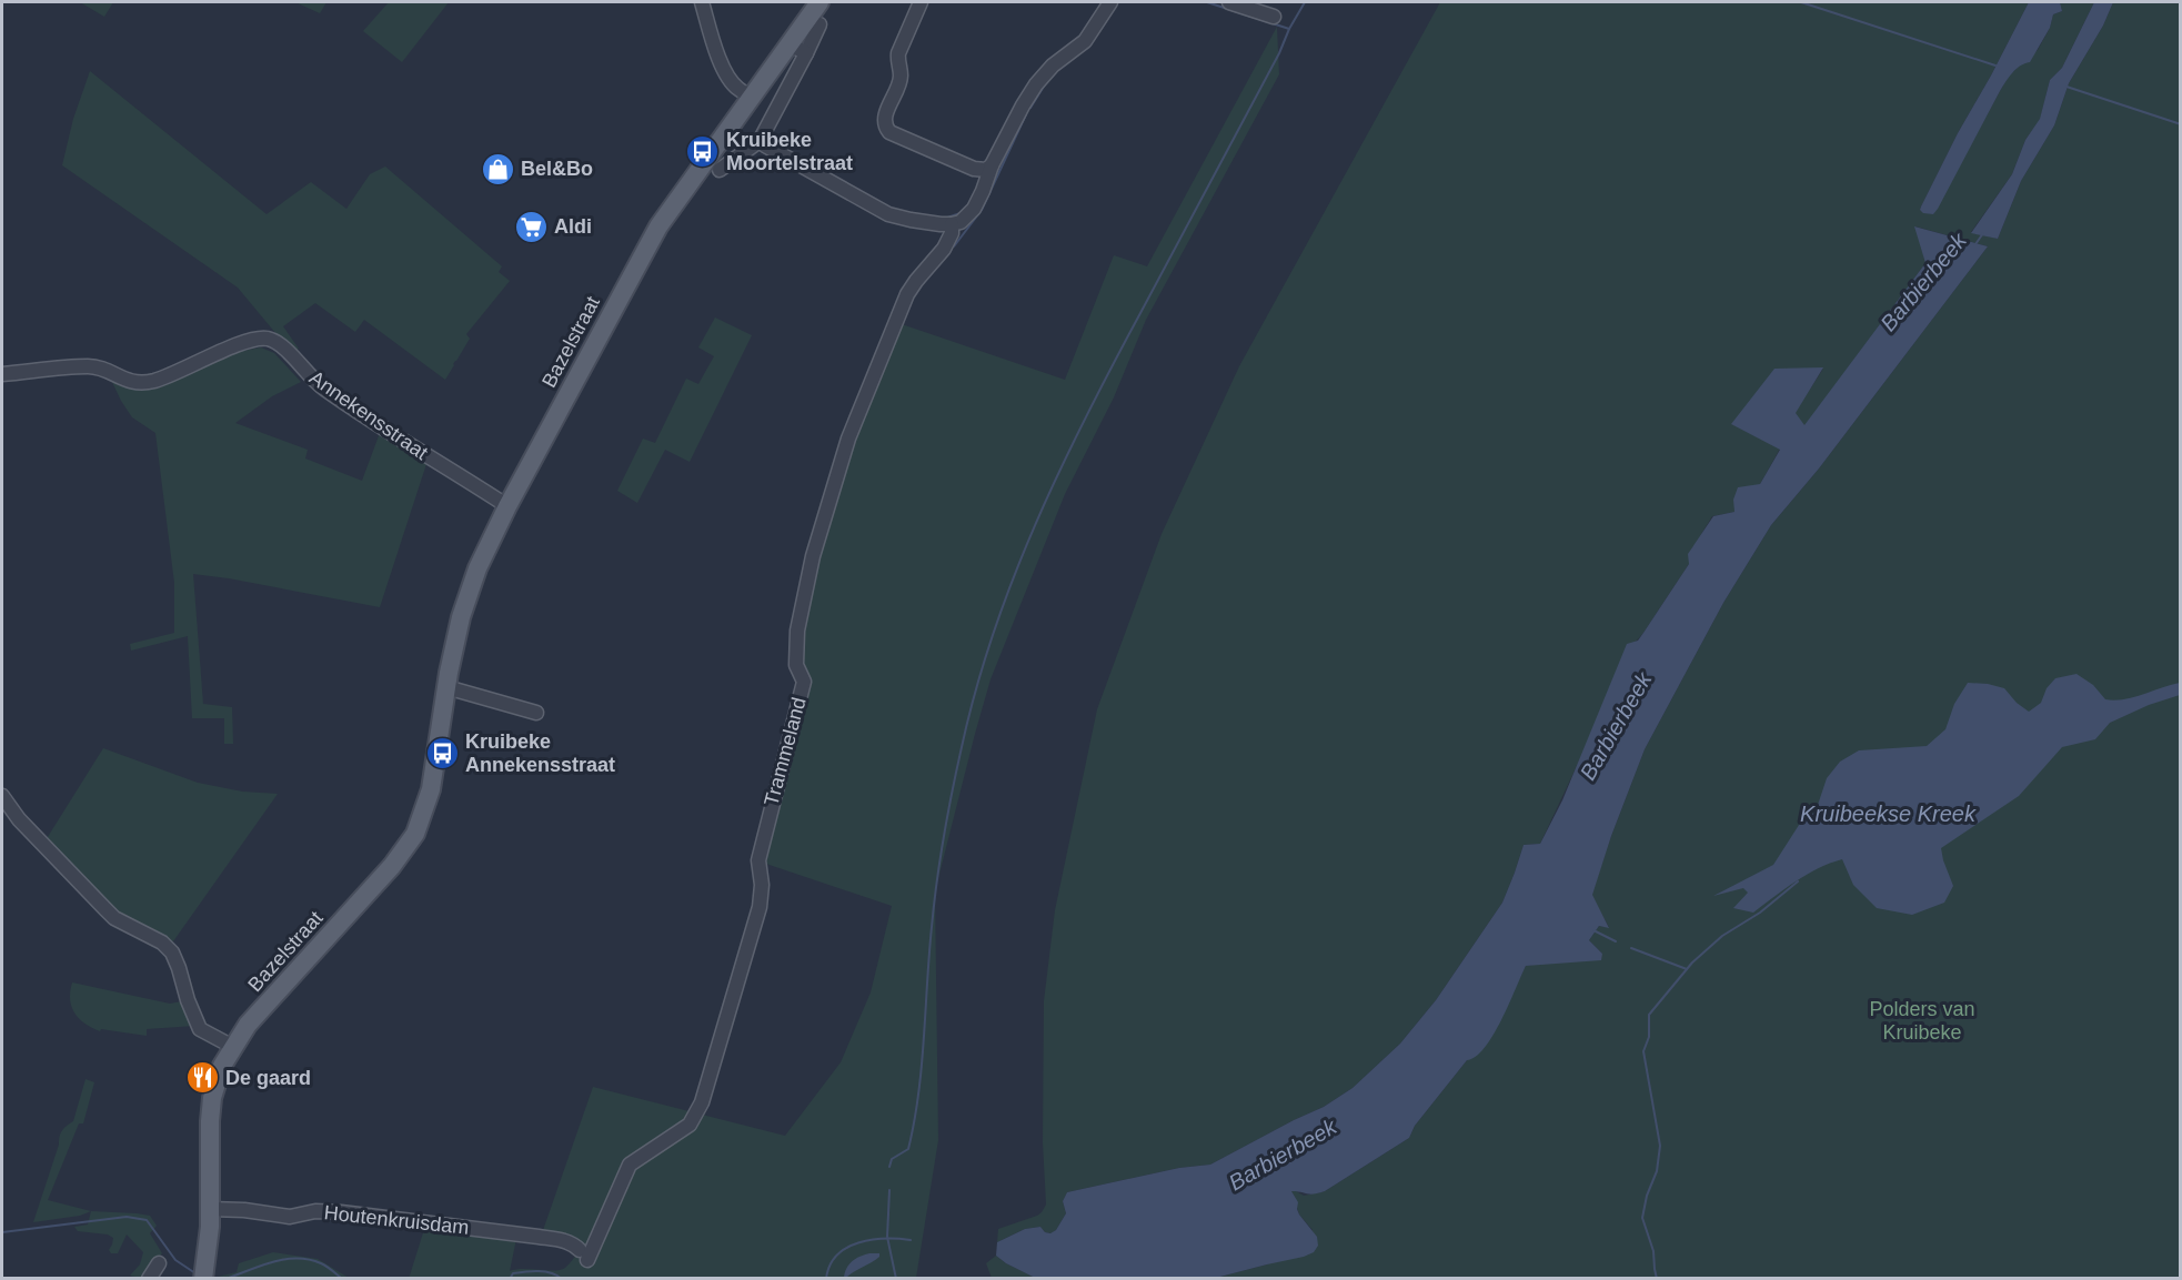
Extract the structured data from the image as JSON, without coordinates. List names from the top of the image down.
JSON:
{
  "streets": {
    "main road": ["Bazelstraat"],
    "street": ["Annekensstraat", "Trammeland", "Houtenkruisdam"]
  },
  "crossings": [
    ["Bazelstraat", "Annekensstraat"],
    ["Bazelstraat", "Houtenkruisdam"],
    ["Trammeland", "Houtenkruisdam"]
  ],
  "water": ["Barbierbeek", "Kruibeekse Kreek"],
  "parks": ["Polders van Kruibeke"],
  "places": {
    "bus stop": ["Kruibeke Moortelstraat", "Kruibeke Annekensstraat"],
    "shop": ["Bel&Bo"],
    "supermarket": ["Aldi"],
    "restaurant": ["De gaard"]
  }
}
